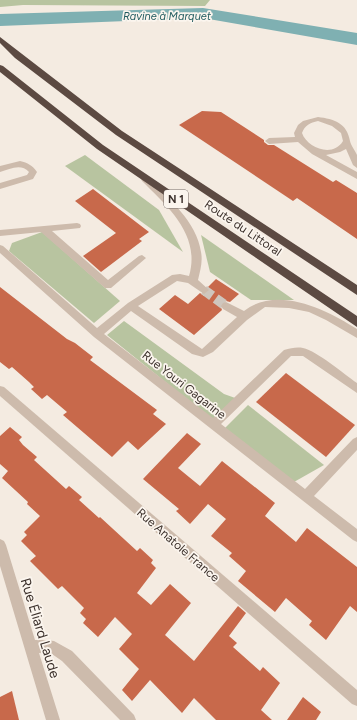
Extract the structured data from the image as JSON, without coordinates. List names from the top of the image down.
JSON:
{
  "streets": {
    "highway": ["N 1", "Route du Littoral"],
    "street": ["Rue Youri Gagarine", "Rue Anatole France", "Rue Éliard Laude"]
  },
  "water": ["Ravine à Marquet"]
}
